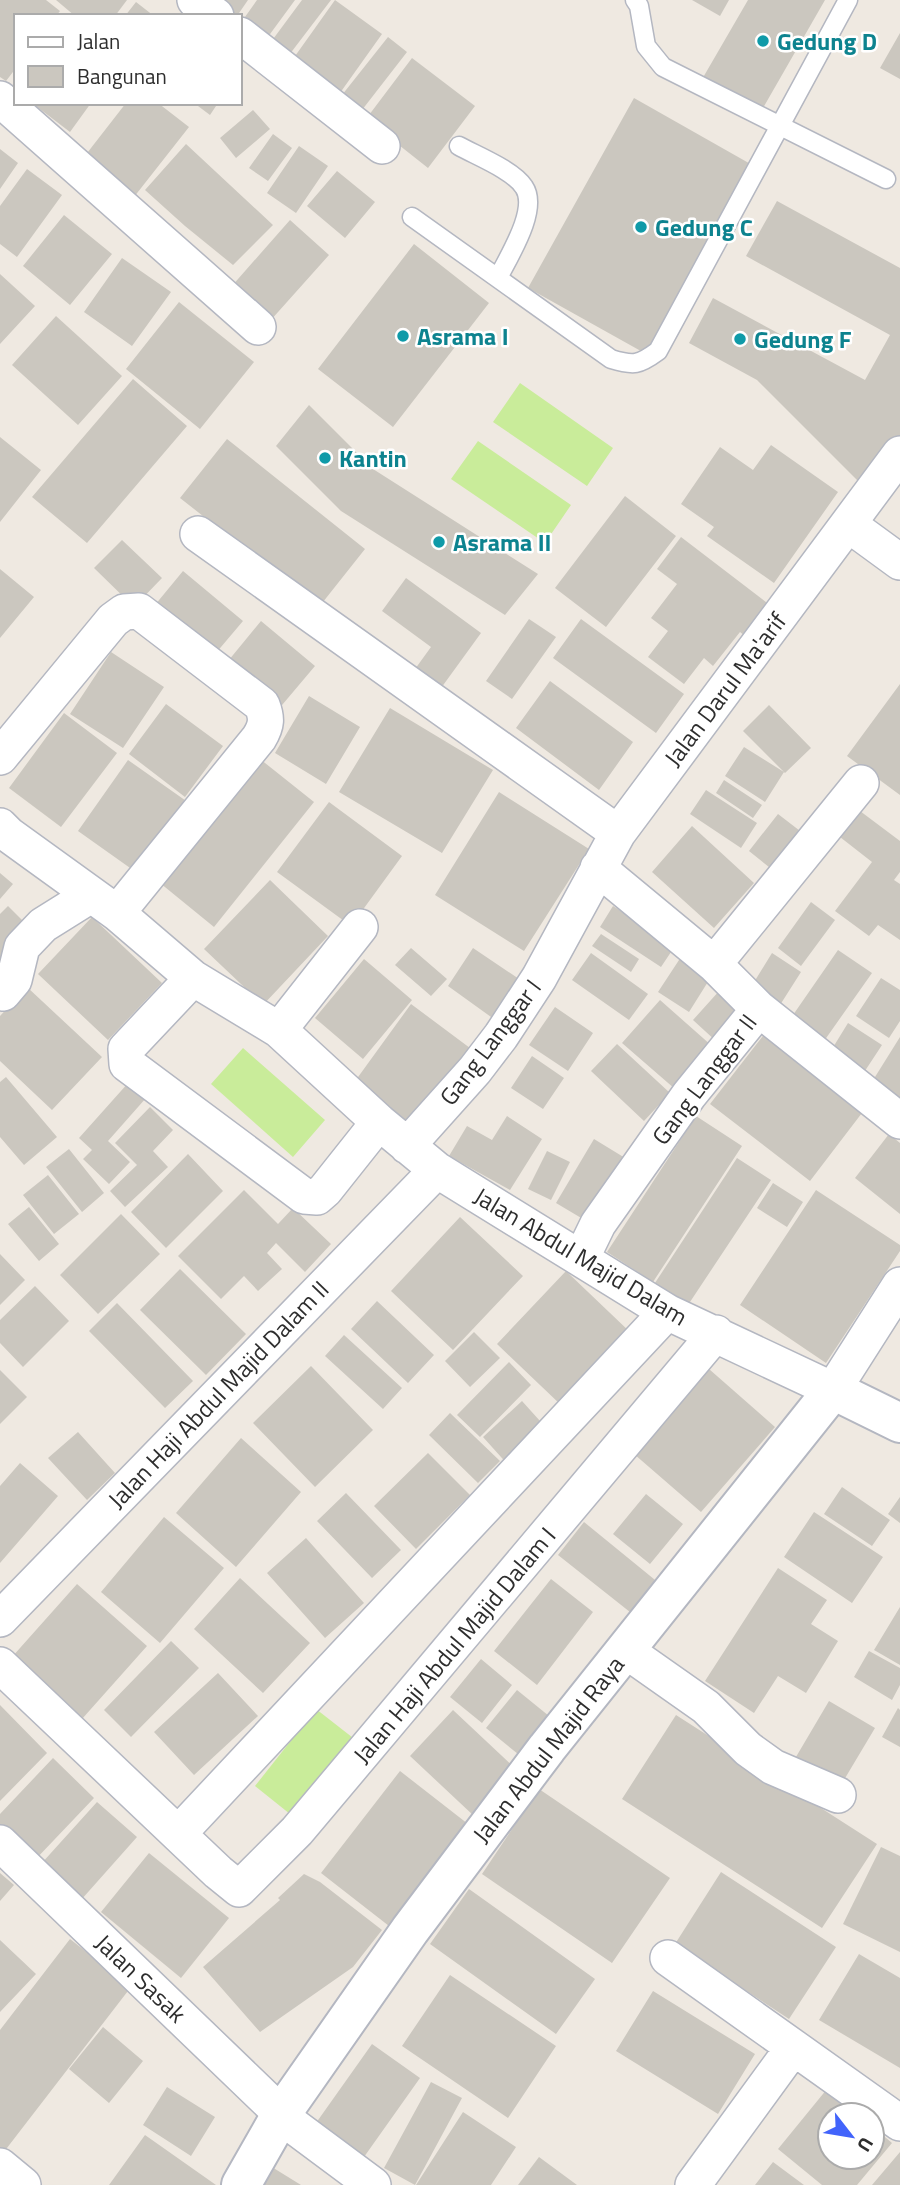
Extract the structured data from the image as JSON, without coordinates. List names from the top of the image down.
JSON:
{
  "streets": {
    "street": [
      "Jalan Darul Ma'arif",
      "Gang Langgar I",
      "Gang Langgar II",
      "Jalan Abdul Majid Dalam",
      "Jalan Haji Abdul Majid Dalam II",
      "Jalan Haji Abdul Majid Dalam I",
      "Jalan Abdul Majid Raya",
      "Jalan Sasak"
    ]
  },
  "crossings": [
    ["Jalan Darul Ma'arif", "Gang Langgar I"],
    ["Jalan Darul Ma'arif", "Gang Langgar II"],
    ["Gang Langgar I", "Jalan Abdul Majid Dalam"],
    ["Gang Langgar II", "Jalan Abdul Majid Dalam"],
    ["Jalan Abdul Majid Dalam", "Jalan Haji Abdul Majid Dalam II"],
    ["Jalan Abdul Majid Dalam", "Jalan Haji Abdul Majid Dalam I"],
    ["Jalan Abdul Majid Dalam", "Jalan Abdul Majid Raya"],
    ["Jalan Abdul Majid Raya", "Jalan Sasak"]
  ],
  "places": [
    "Gedung D",
    "Gedung C",
    "Asrama I",
    "Gedung F",
    "Kantin",
    "Asrama II"
  ],
  "legend": ["Jalan", "Bangunan"],
  "north": "bottom right"
}
